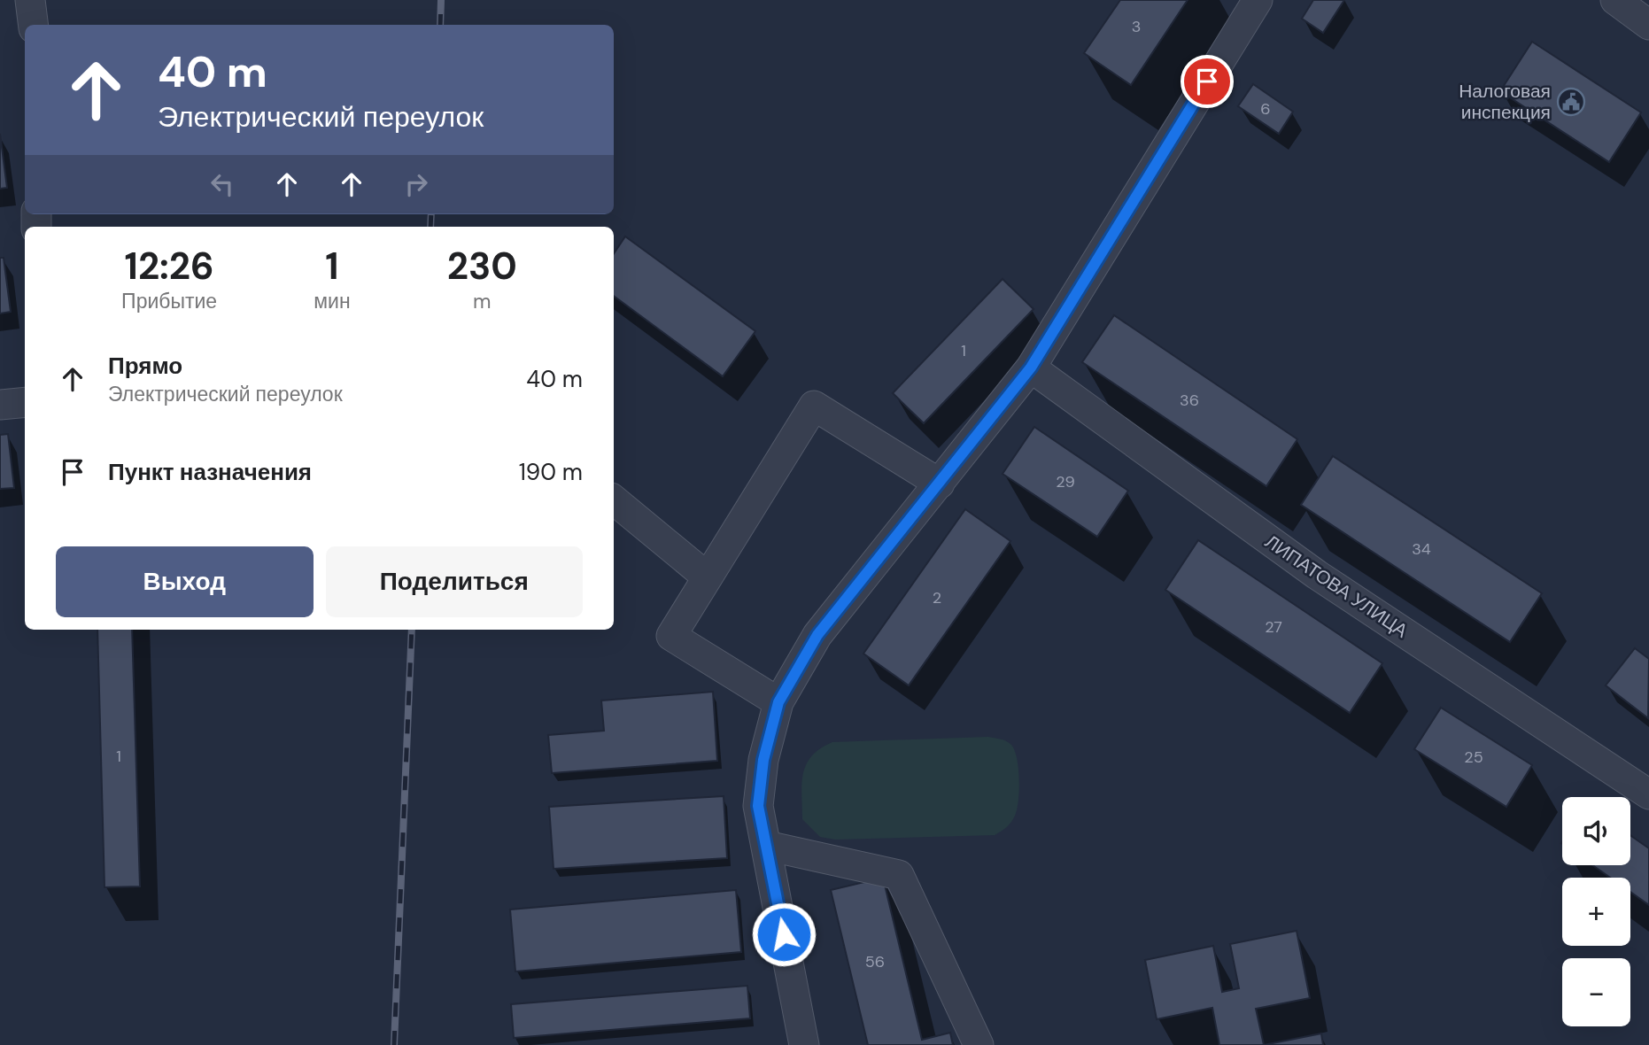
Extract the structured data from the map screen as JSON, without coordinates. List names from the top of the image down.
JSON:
{
  "streets": {
    "street": ["ЛИПАТОВА УЛИЦА"]
  },
  "places": {
    "public building": ["Налоговая инспекция"]
  },
  "house_numbers": [
    "3",
    "6",
    "1",
    "36",
    "29",
    "34",
    "2",
    "27",
    "1",
    "25",
    "56"
  ],
  "page": {
    "turn": ["40 m", "Электрический переулок"],
    "eta": [
      "12:26",
      "Прибытие",
      "1",
      "мин",
      "230",
      "m"
    ],
    "list": [
      {
        "name": "Прямо",
        "note": "Электрический переулок",
        "value": "40 m"
      },
      {
        "name": "Пункт назначения",
        "value": "190 m"
      }
    ],
    "buttons": ["Выход", "Поделиться"],
    "map_buttons": ["+", "−"]
  }
}
